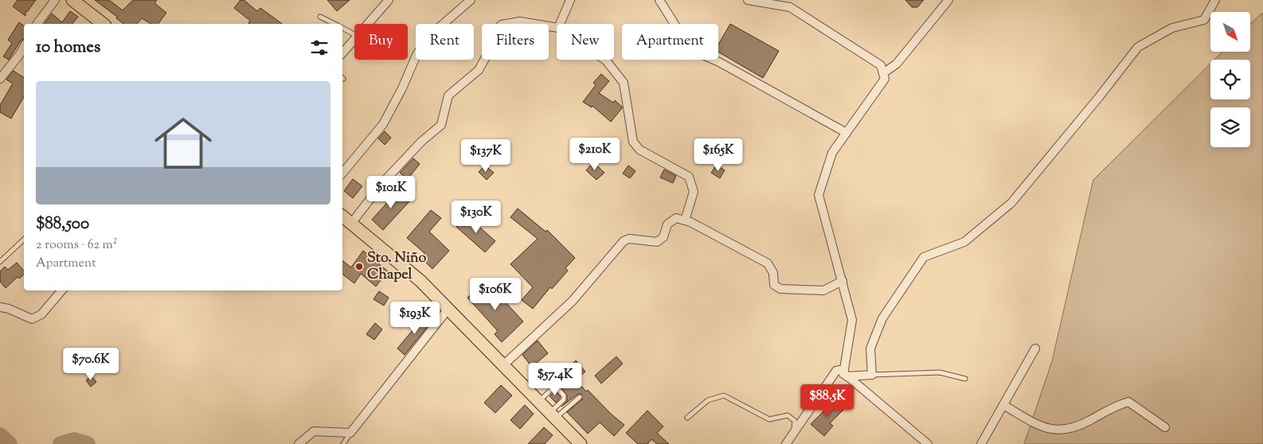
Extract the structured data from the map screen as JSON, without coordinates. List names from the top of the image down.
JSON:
{
  "places": ["Sto. Niño Chapel"],
  "north": "bottom right",
  "page": {
    "chip": [
      "Buy",
      "Rent",
      "Filters",
      "New",
      "Apartment"
    ],
    "heading": "10 homes",
    "list": [
      {
        "name": "$88,500",
        "note": "2 rooms · 62 m² · Apartment"
      }
    ],
    "price": [
      "$210K",
      "$165K",
      "$137K",
      "$101K",
      "$130K",
      "$106K",
      "$193K",
      "$70.6K",
      "$57.4K",
      "$88.5K"
    ]
  }
}
